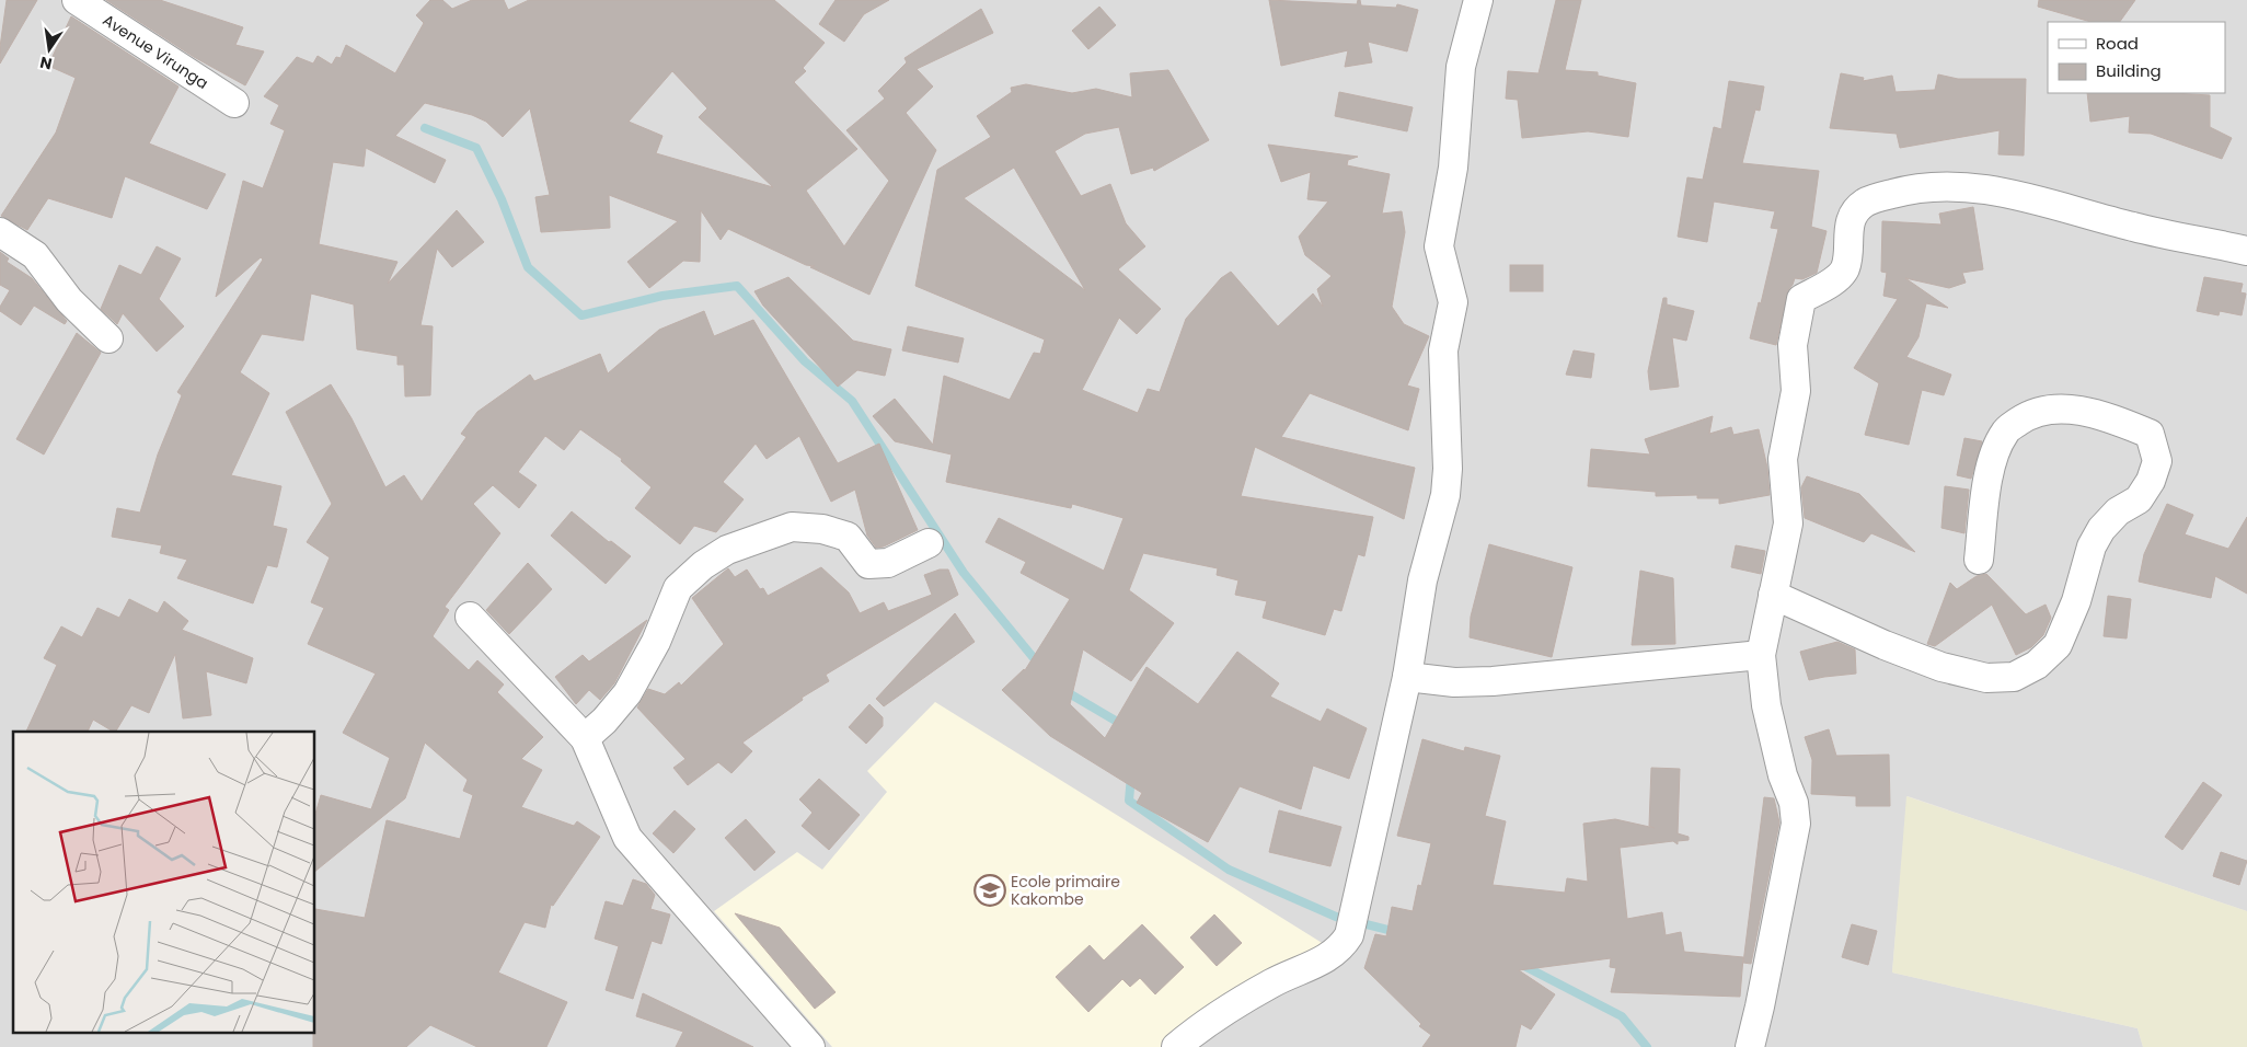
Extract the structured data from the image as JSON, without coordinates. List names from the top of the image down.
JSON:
{
  "streets": {
    "street": ["Avenue Virunga"]
  },
  "places": {
    "school or university": ["Ecole primaire Kakombe"]
  },
  "legend": ["Road", "Building"],
  "north": "bottom"
}
